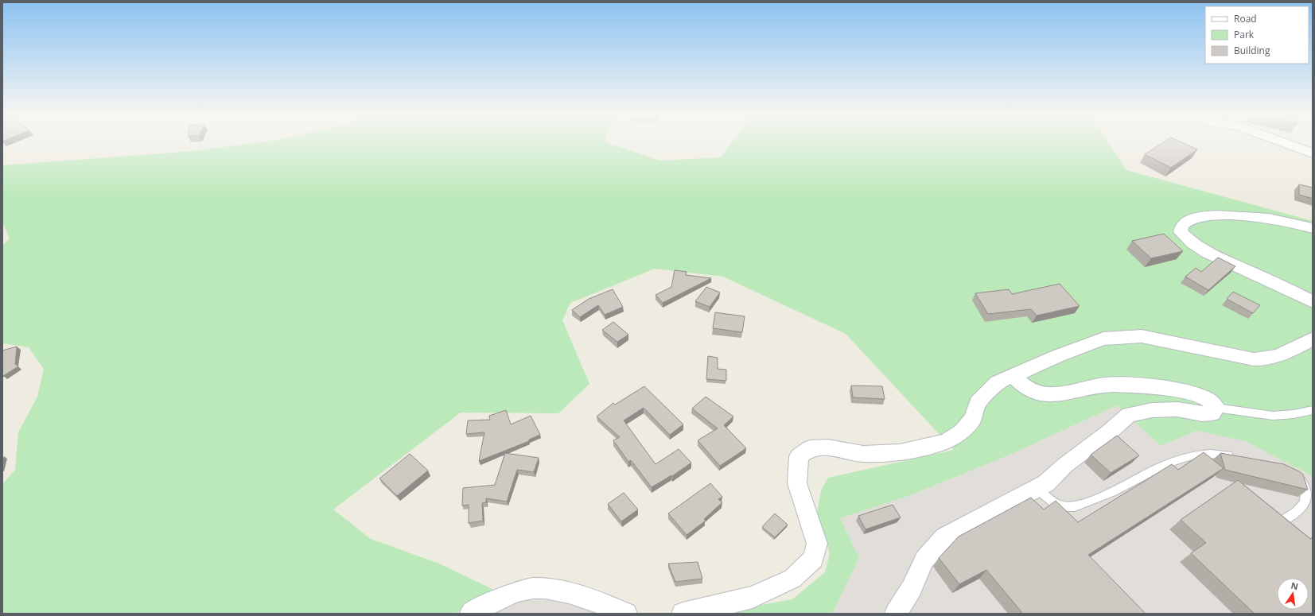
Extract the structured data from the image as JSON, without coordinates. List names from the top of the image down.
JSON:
{
  "legend": ["Road", "Park", "Building"],
  "north": "top"
}
